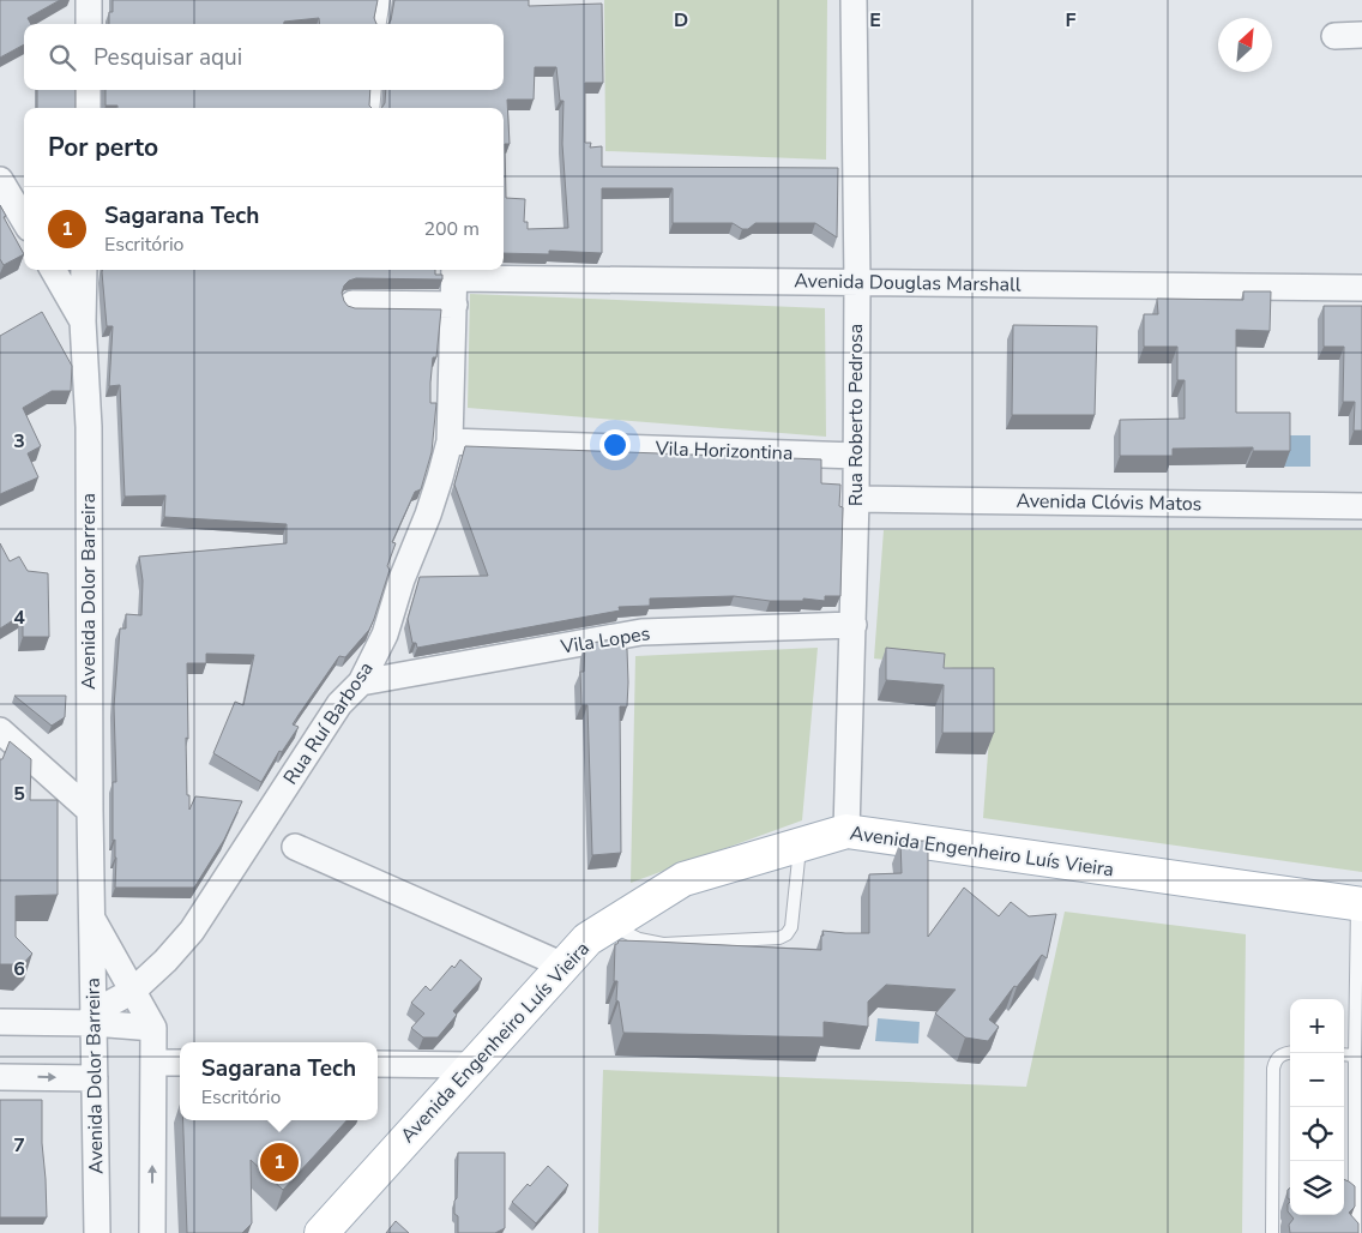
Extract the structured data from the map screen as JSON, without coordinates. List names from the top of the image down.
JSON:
{
  "streets": {
    "main road": ["Avenida Engenheiro Luís Vieira"],
    "street": [
      "Avenida Douglas Marshall",
      "Rua Roberto Pedrosa",
      "Vila Horizontina",
      "Avenida Clóvis Matos",
      "Avenida Dolor Barreira",
      "Vila Lopes",
      "Rua Ruí Barbosa"
    ]
  },
  "crossings": [
    ["Avenida Douglas Marshall", "Rua Roberto Pedrosa"],
    ["Avenida Douglas Marshall", "Rua Ruí Barbosa"],
    ["Rua Roberto Pedrosa", "Vila Horizontina"],
    ["Rua Roberto Pedrosa", "Avenida Clóvis Matos"],
    ["Rua Roberto Pedrosa", "Vila Lopes"],
    ["Rua Roberto Pedrosa", "Avenida Engenheiro Luís Vieira"],
    ["Vila Horizontina", "Rua Ruí Barbosa"],
    ["Avenida Dolor Barreira", "Rua Ruí Barbosa"],
    ["Vila Lopes", "Rua Ruí Barbosa"]
  ],
  "north": "top right",
  "page": {
    "search": "Pesquisar aqui",
    "heading": "Por perto",
    "list": [
      {
        "mark": "1",
        "name": "Sagarana Tech",
        "note": "Escritório",
        "value": "200 m"
      }
    ],
    "map_buttons": ["+", "−"],
    "popup": ["Sagarana Tech", "Escritório"],
    "pins": "1"
  },
  "grid": {
    "columns": ["D", "E", "F"],
    "rows": [
      "3",
      "4",
      "5",
      "6",
      "7"
    ]
  }
}
